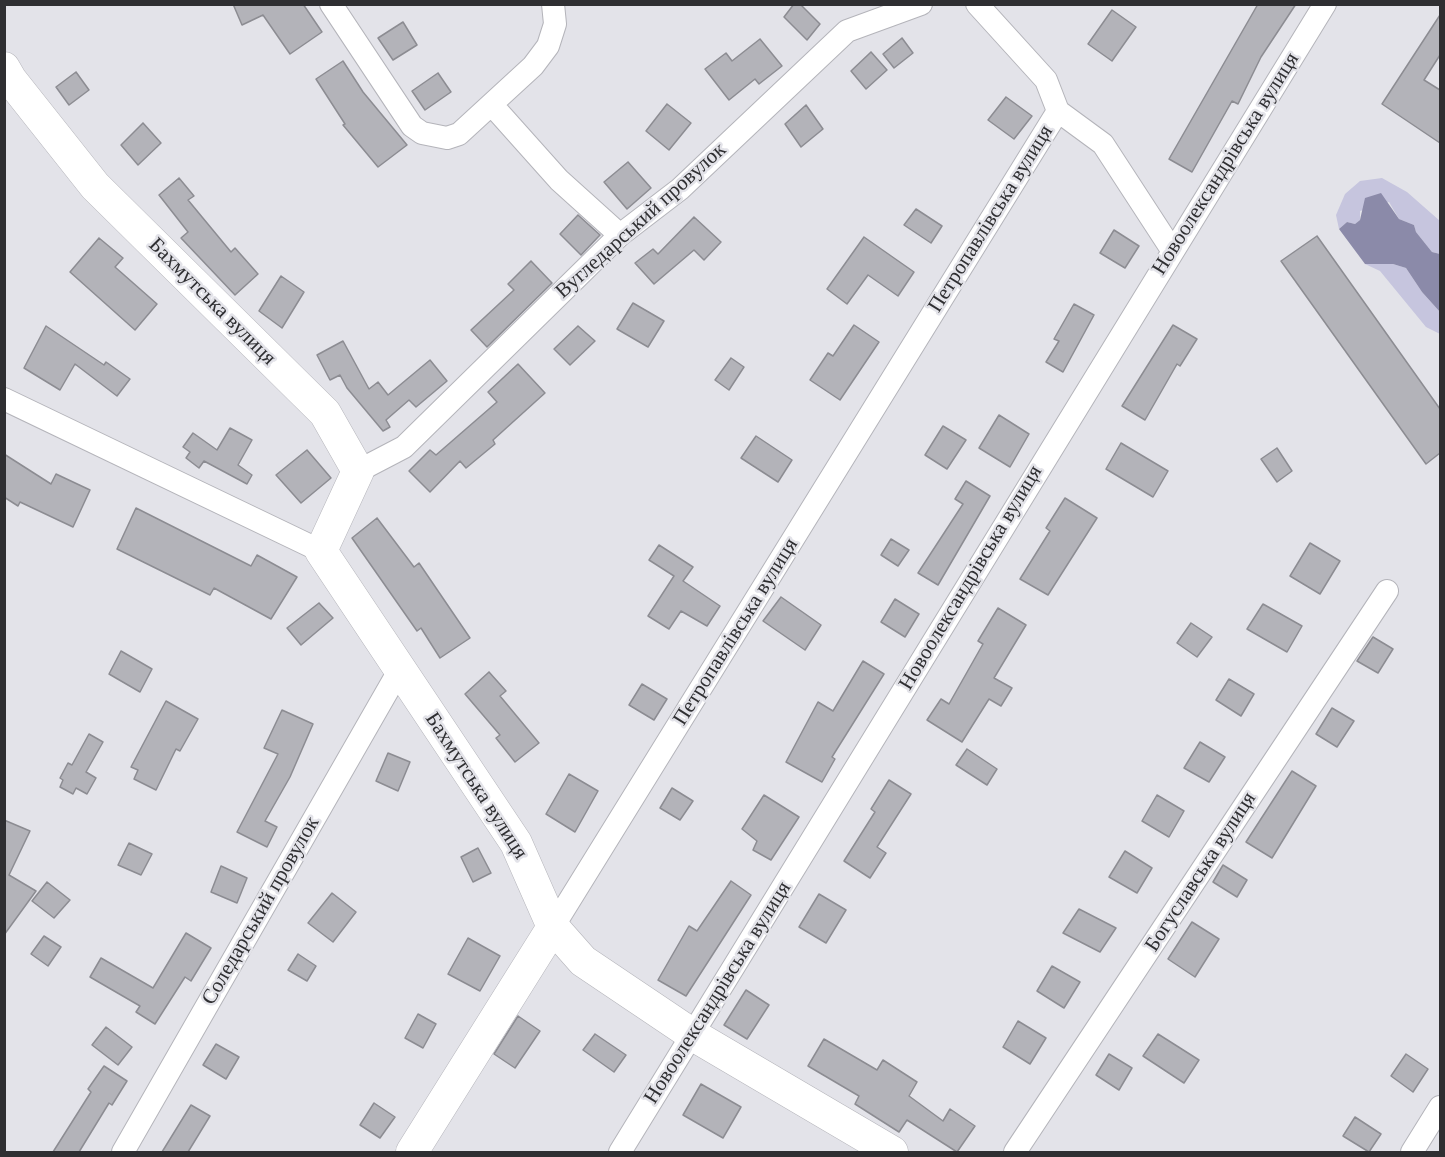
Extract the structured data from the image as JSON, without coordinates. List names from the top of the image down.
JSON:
{
  "streets": {
    "street": [
      "Новоолександрівська вулиця",
      "Петропавлівська вулиця",
      "Вугледарський провулок",
      "Бахмутська вулиця",
      "Богуславська вулиця",
      "Соледарський провулок"
    ]
  },
  "crossings": [
    ["Новоолександрівська вулиця", "Бахмутська вулиця"],
    ["Петропавлівська вулиця", "Бахмутська вулиця"],
    ["Вугледарський провулок", "Бахмутська вулиця"],
    ["Бахмутська вулиця", "Соледарський провулок"]
  ]
}
